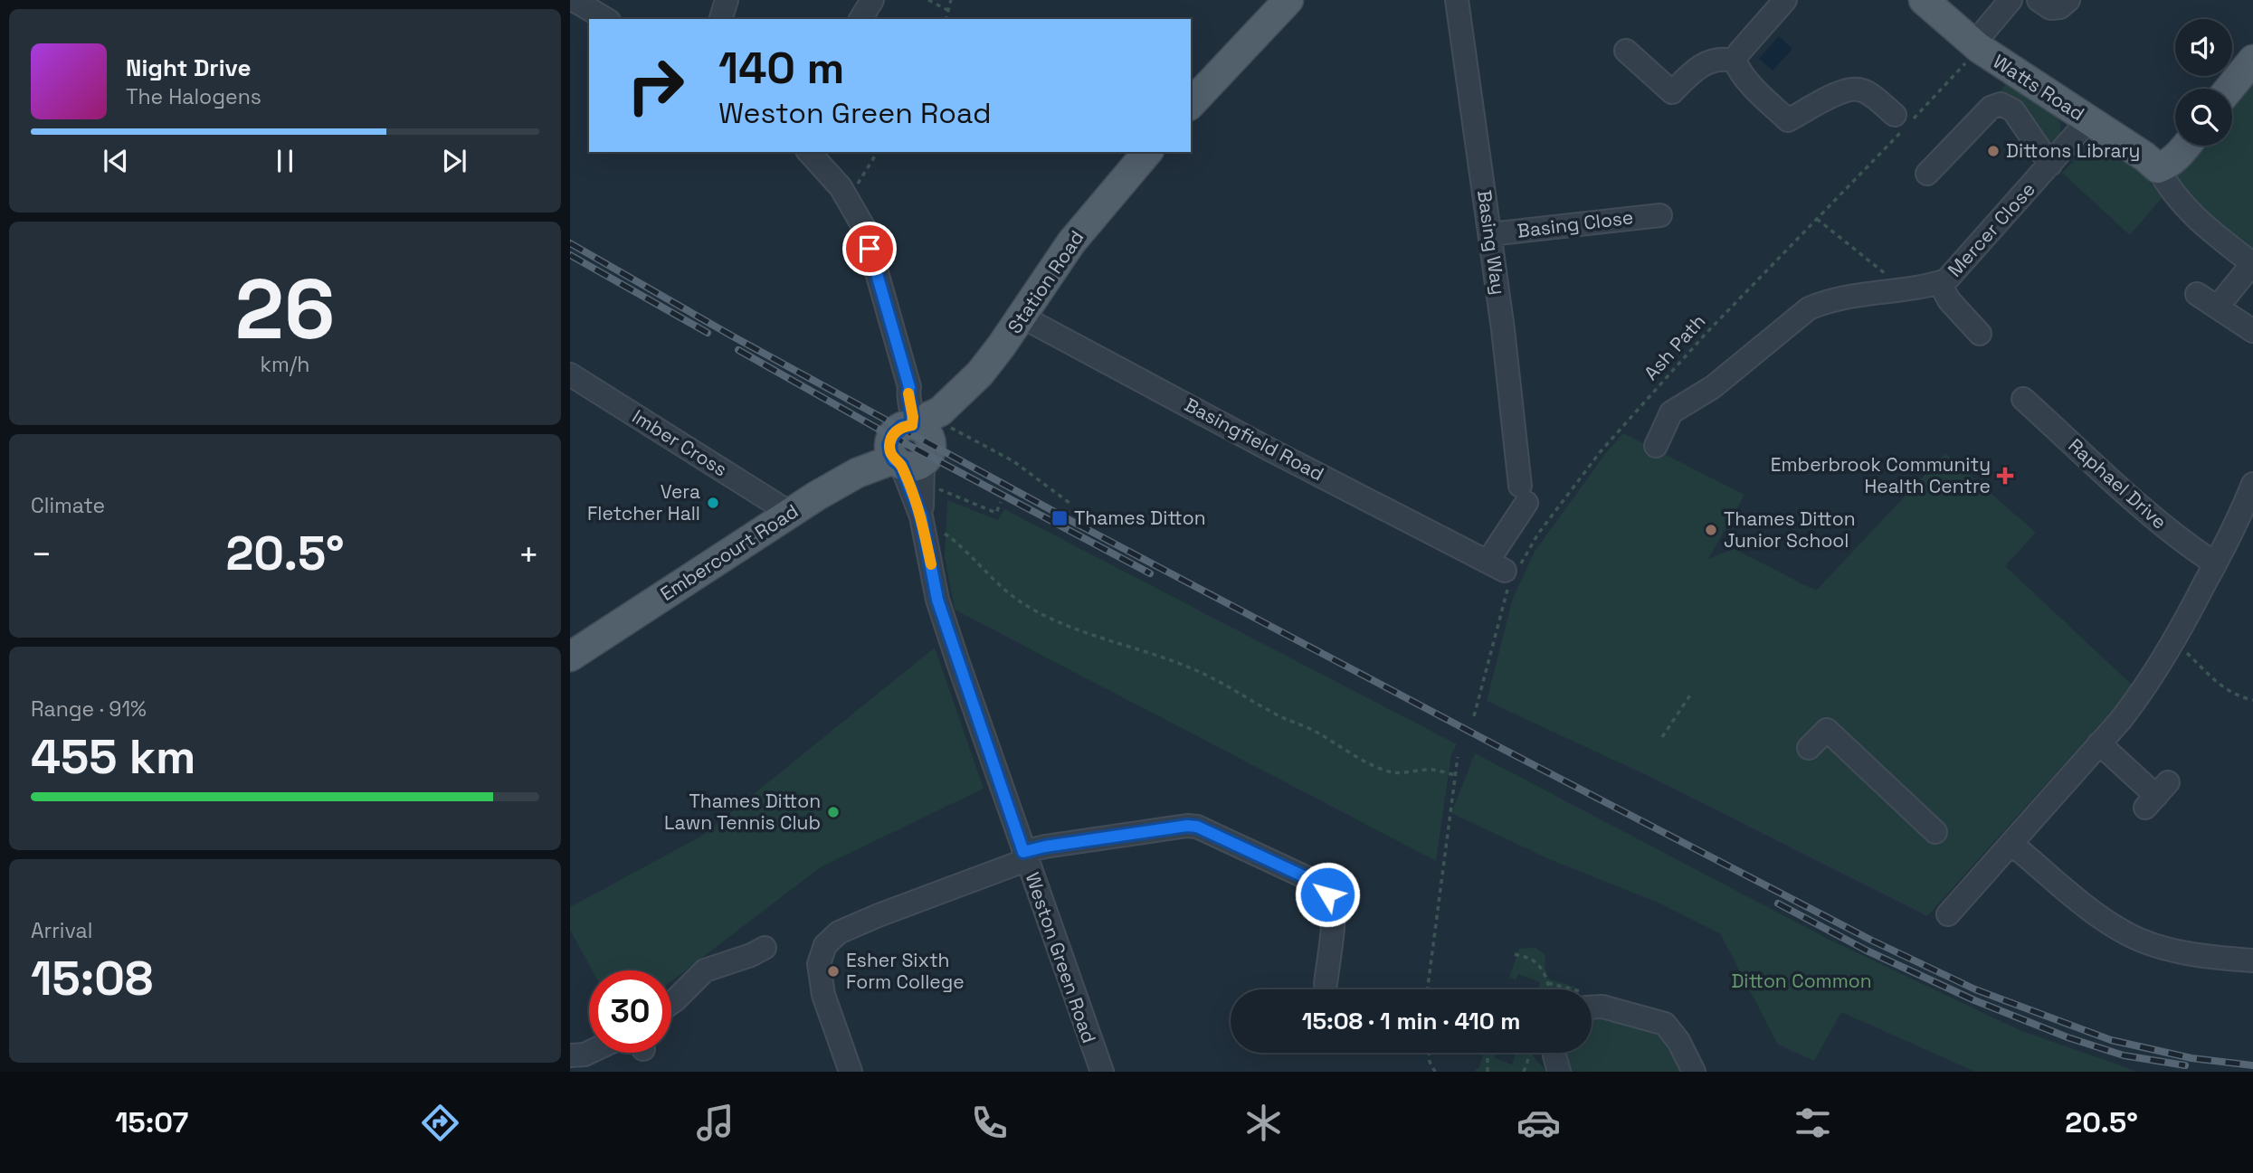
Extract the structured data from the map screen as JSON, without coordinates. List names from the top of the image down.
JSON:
{
  "streets": {
    "main road": ["Watts Road", "Station Road", "Embercourt Road"],
    "street": [
      "Basing Close",
      "Mercer Close",
      "Basing Way",
      "Basingfield Road",
      "Imber Cross",
      "Raphael Drive",
      "Weston Green Road"
    ],
    "path": ["Ash Path"]
  },
  "crossings": [
    ["Watts Road", "Mercer Close"],
    ["Watts Road", "Ash Path"],
    ["Basing Close", "Basing Way"],
    ["Basing Way", "Ash Path"],
    ["Basing Way", "Basingfield Road"],
    ["Station Road", "Basingfield Road"],
    ["Station Road", "Embercourt Road"],
    ["Station Road", "Weston Green Road"],
    ["Ash Path", "Basingfield Road"],
    ["Imber Cross", "Embercourt Road"],
    ["Embercourt Road", "Weston Green Road"]
  ],
  "parks": ["Ditton Common"],
  "places": {
    "other": [
      "Dittons Library",
      "Vera Fletcher Hall",
      "Thames Ditton Junior School",
      "Thames Ditton Lawn Tennis Club",
      "Esher Sixth Form College"
    ],
    "health": ["Emberbrook Community Health Centre"],
    "transit": ["Thames Ditton"]
  },
  "page": {
    "turn": ["140 m", "Weston Green Road"],
    "song": ["Night Drive", "The Halogens"],
    "tile": [
      ["26", "km/h"],
      "Climate",
      ["Range · 91%", "455 km"],
      ["Arrival", "15:08"]
    ],
    "heat": ["−", "20.5°", "+"],
    "limit": "30",
    "trip": "15:08 · 1 min · 410 m",
    "tabs": ["15:07", "20.5°"]
  }
}
